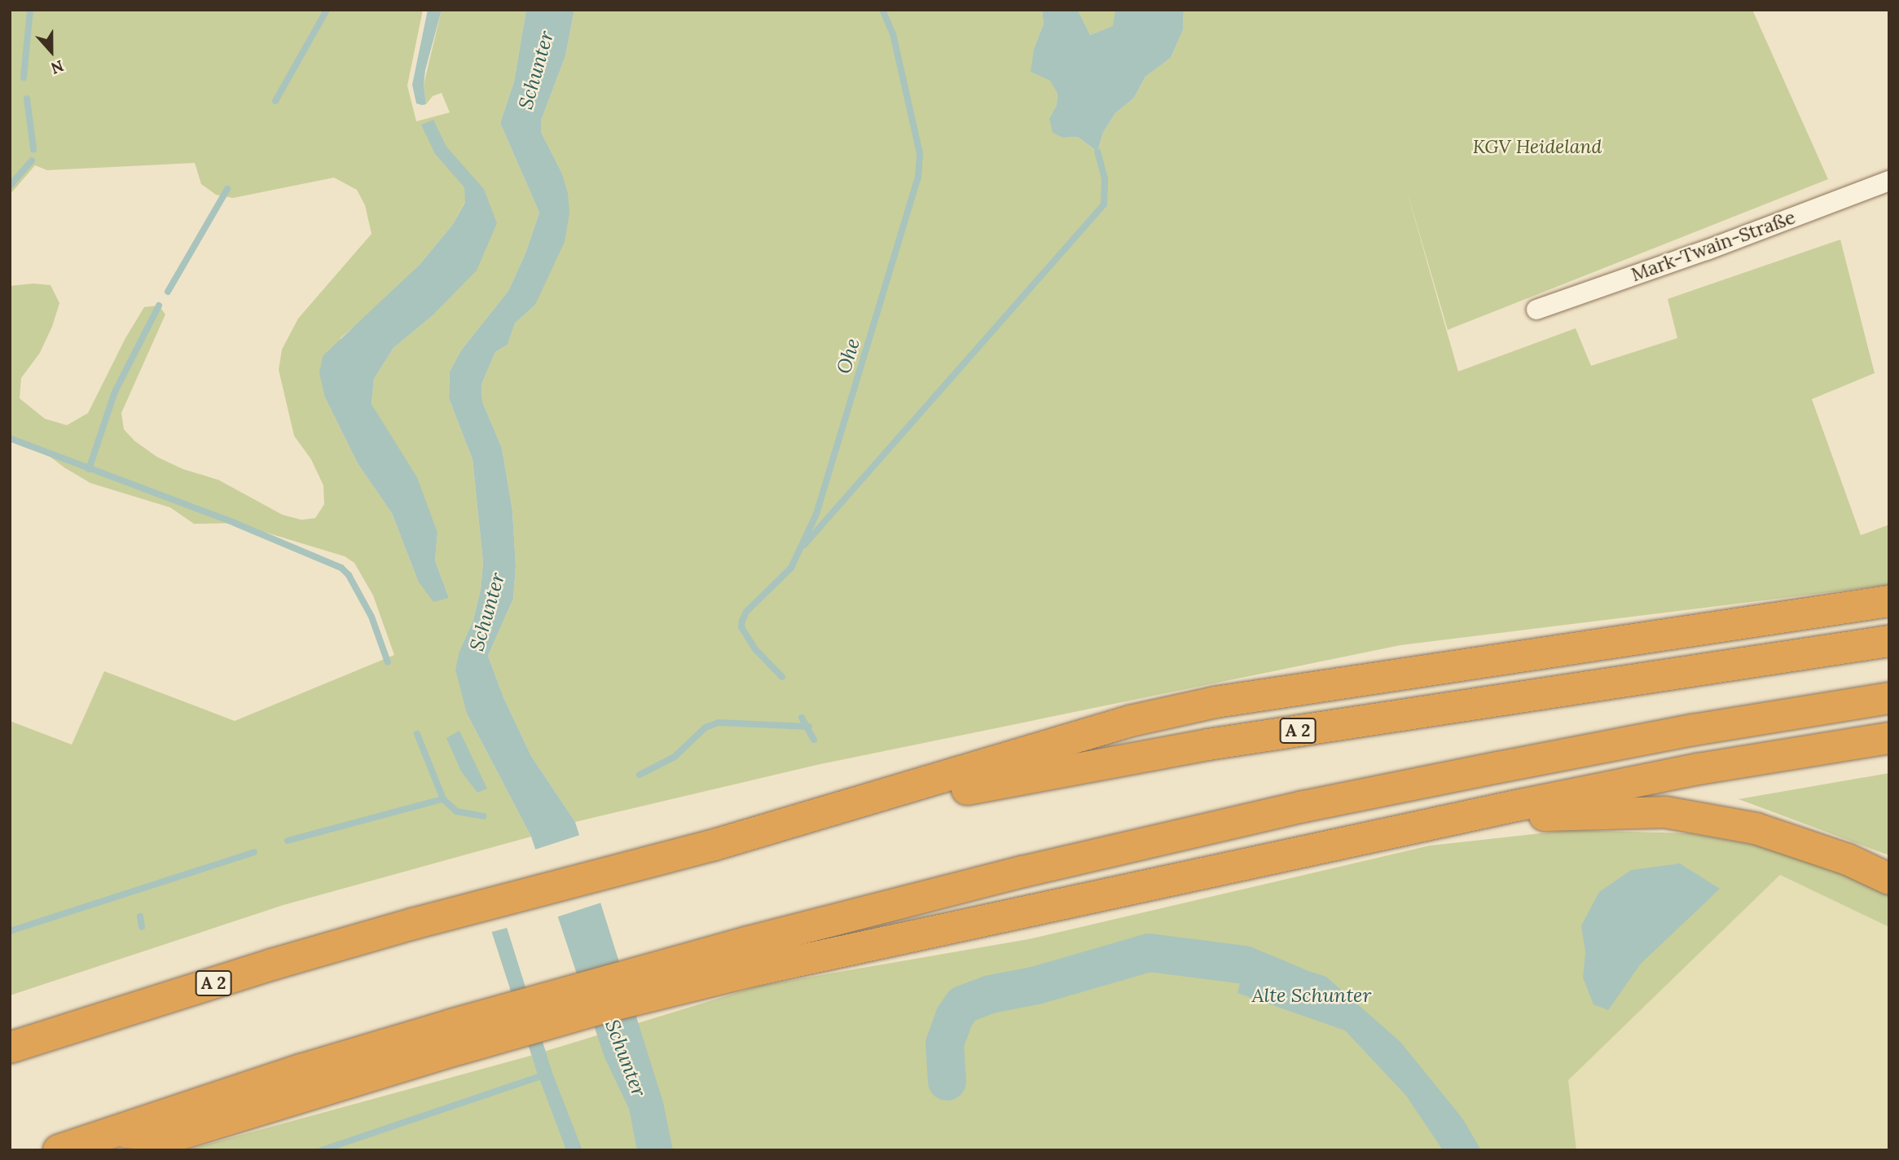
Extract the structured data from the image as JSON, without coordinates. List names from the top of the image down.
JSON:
{
  "streets": {
    "highway": ["A 2"],
    "street": ["Mark-Twain-Straße"]
  },
  "water": ["Schunter", "Ohe", "Alte Schunter"],
  "parks": ["KGV Heideland"],
  "north": "bottom"
}
